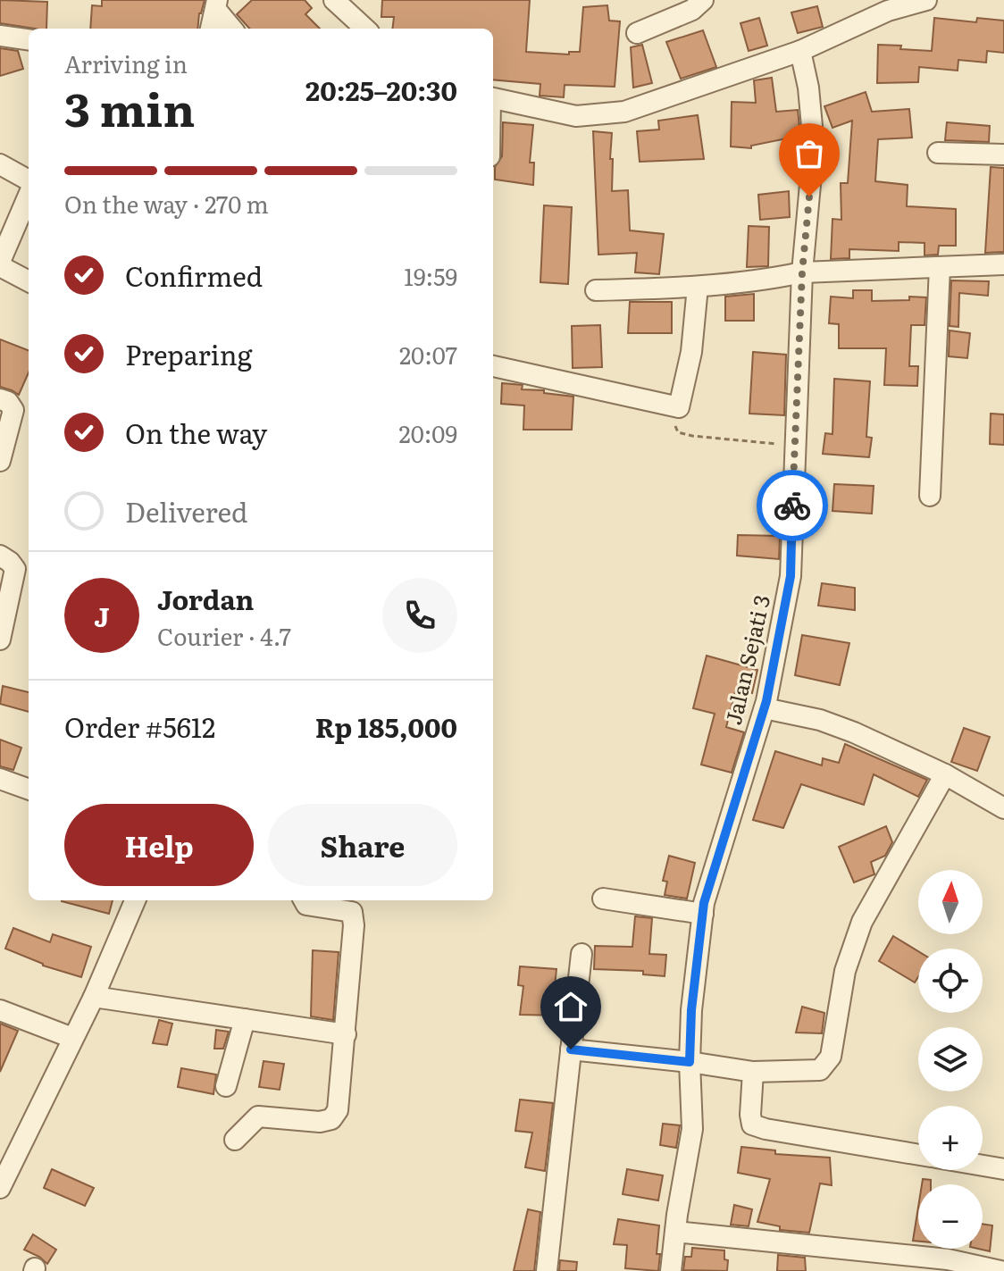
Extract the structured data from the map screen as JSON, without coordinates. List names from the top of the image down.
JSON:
{
  "streets": {
    "street": ["Jalan Sejati 3"]
  },
  "north": "top",
  "page": {
    "heading": ["3 min", "Arriving in", "20:25–20:30"],
    "panel": [
      "Jordan",
      "Courier · 4.7",
      "Order #5612",
      "Rp 185,000"
    ],
    "bar": "On the way · 270 m",
    "list": [
      ["Confirmed", "19:59"],
      ["Preparing", "20:07"],
      ["On the way", "20:09"],
      "Delivered"
    ],
    "round": "J",
    "buttons": ["Help", "Share"],
    "map_buttons": ["+", "−"]
  }
}
